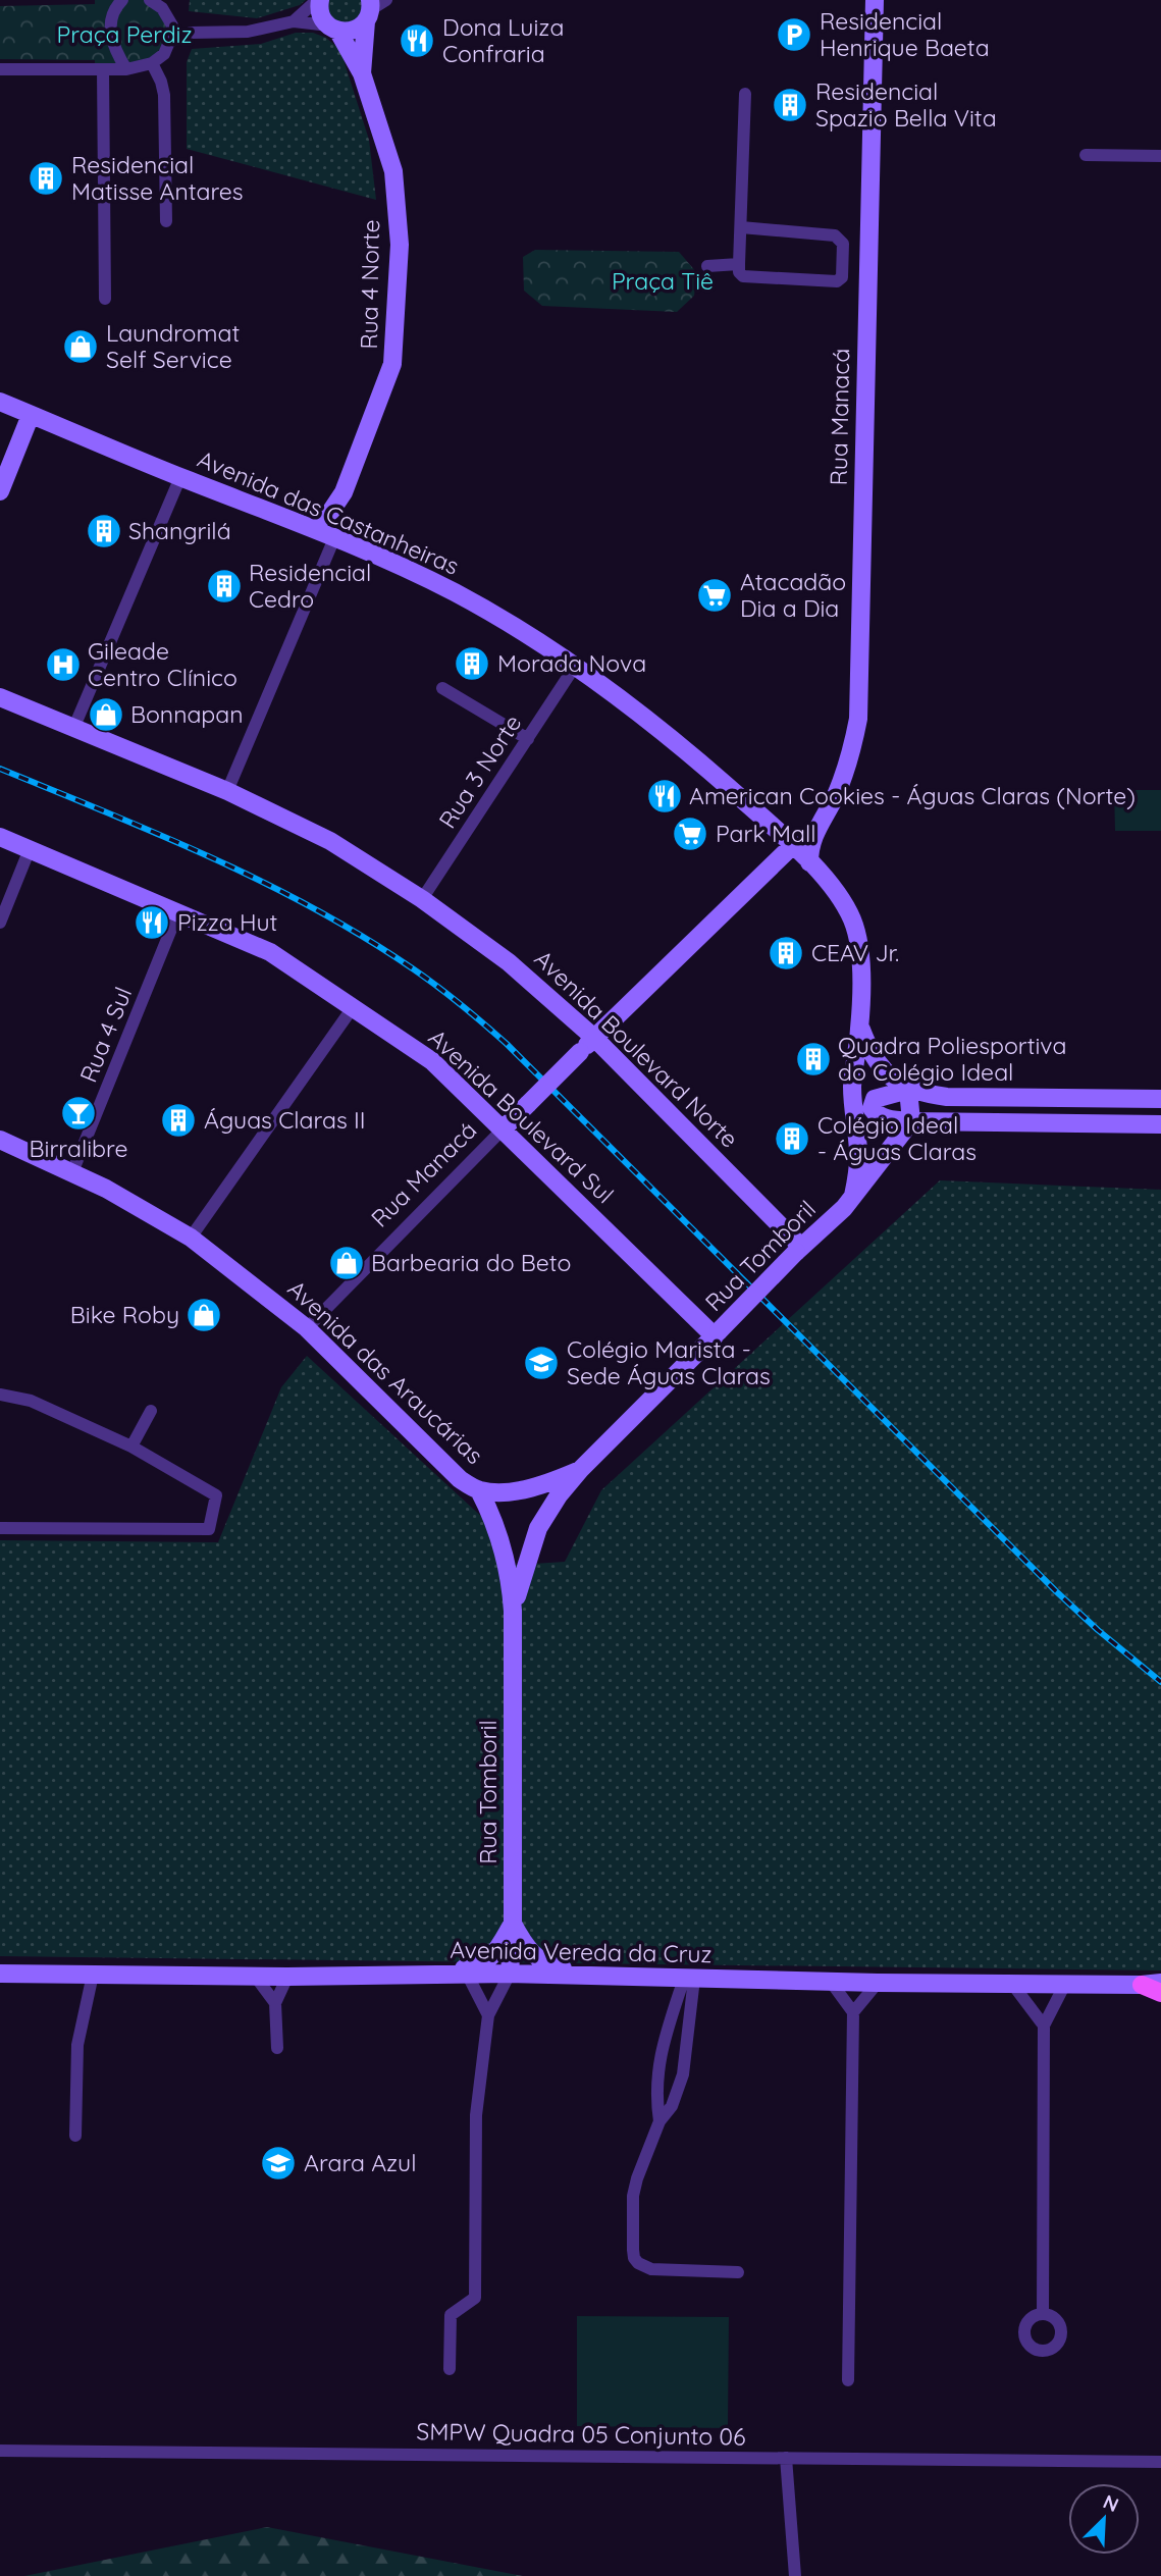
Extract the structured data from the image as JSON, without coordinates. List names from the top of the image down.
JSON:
{
  "streets": {
    "street": [
      "Rua 4 Norte",
      "Rua Manacá",
      "Avenida das Castanheiras",
      "Rua 3 Norte",
      "Rua 4 Sul",
      "Avenida Boulevard Norte",
      "Avenida Boulevard Sul",
      "Rua Tomboril",
      "Avenida das Araucárias",
      "Avenida Vereda da Cruz",
      "SMPW Quadra 05 Conjunto 06"
    ]
  },
  "crossings": [
    ["Rua 4 Norte", "Avenida das Castanheiras"],
    ["Rua 4 Norte", "Avenida Boulevard Norte"],
    ["Rua Manacá", "Avenida das Castanheiras"],
    ["Rua Manacá", "Avenida Boulevard Norte"],
    ["Rua Manacá", "Avenida Boulevard Sul"],
    ["Rua Manacá", "Avenida das Araucárias"],
    ["Avenida das Castanheiras", "Rua 3 Norte"],
    ["Avenida das Castanheiras", "Rua Tomboril"],
    ["Rua 3 Norte", "Avenida Boulevard Norte"],
    ["Rua 4 Sul", "Avenida Boulevard Sul"],
    ["Rua 4 Sul", "Avenida das Araucárias"],
    ["Avenida Boulevard Norte", "Rua Tomboril"],
    ["Avenida Boulevard Sul", "Rua Tomboril"],
    ["Rua Tomboril", "Avenida das Araucárias"],
    ["Rua Tomboril", "Avenida Vereda da Cruz"]
  ],
  "parks": ["Praça Perdiz", "Praça Tiê"],
  "places": {
    "parking": ["Residencial Henrique Baeta"],
    "restaurant": ["Dona Luiza Confraria", "American Cookies - Águas Claras (Norte)", "Pizza Hut"],
    "building": [
      "Residencial Spazio Bella Vita",
      "Residencial Matisse Antares",
      "Shangrilá",
      "Residencial Cedro",
      "Morada Nova",
      "CEAV Jr.",
      "Quadra Poliesportiva do Colégio Ideal",
      "Águas Claras II",
      "Colégio Ideal - Águas Claras"
    ],
    "shop": [
      "Laundromat Self Service",
      "Bonnapan",
      "Barbearia do Beto",
      "Bike Roby"
    ],
    "supermarket": ["Atacadão Dia a Dia", "Park Mall"],
    "hospital": ["Gileade Centro Clínico"],
    "bar": ["Birralibre"],
    "school or university": ["Colégio Marista - Sede Águas Claras", "Arara Azul"]
  },
  "north": "top right"
}
